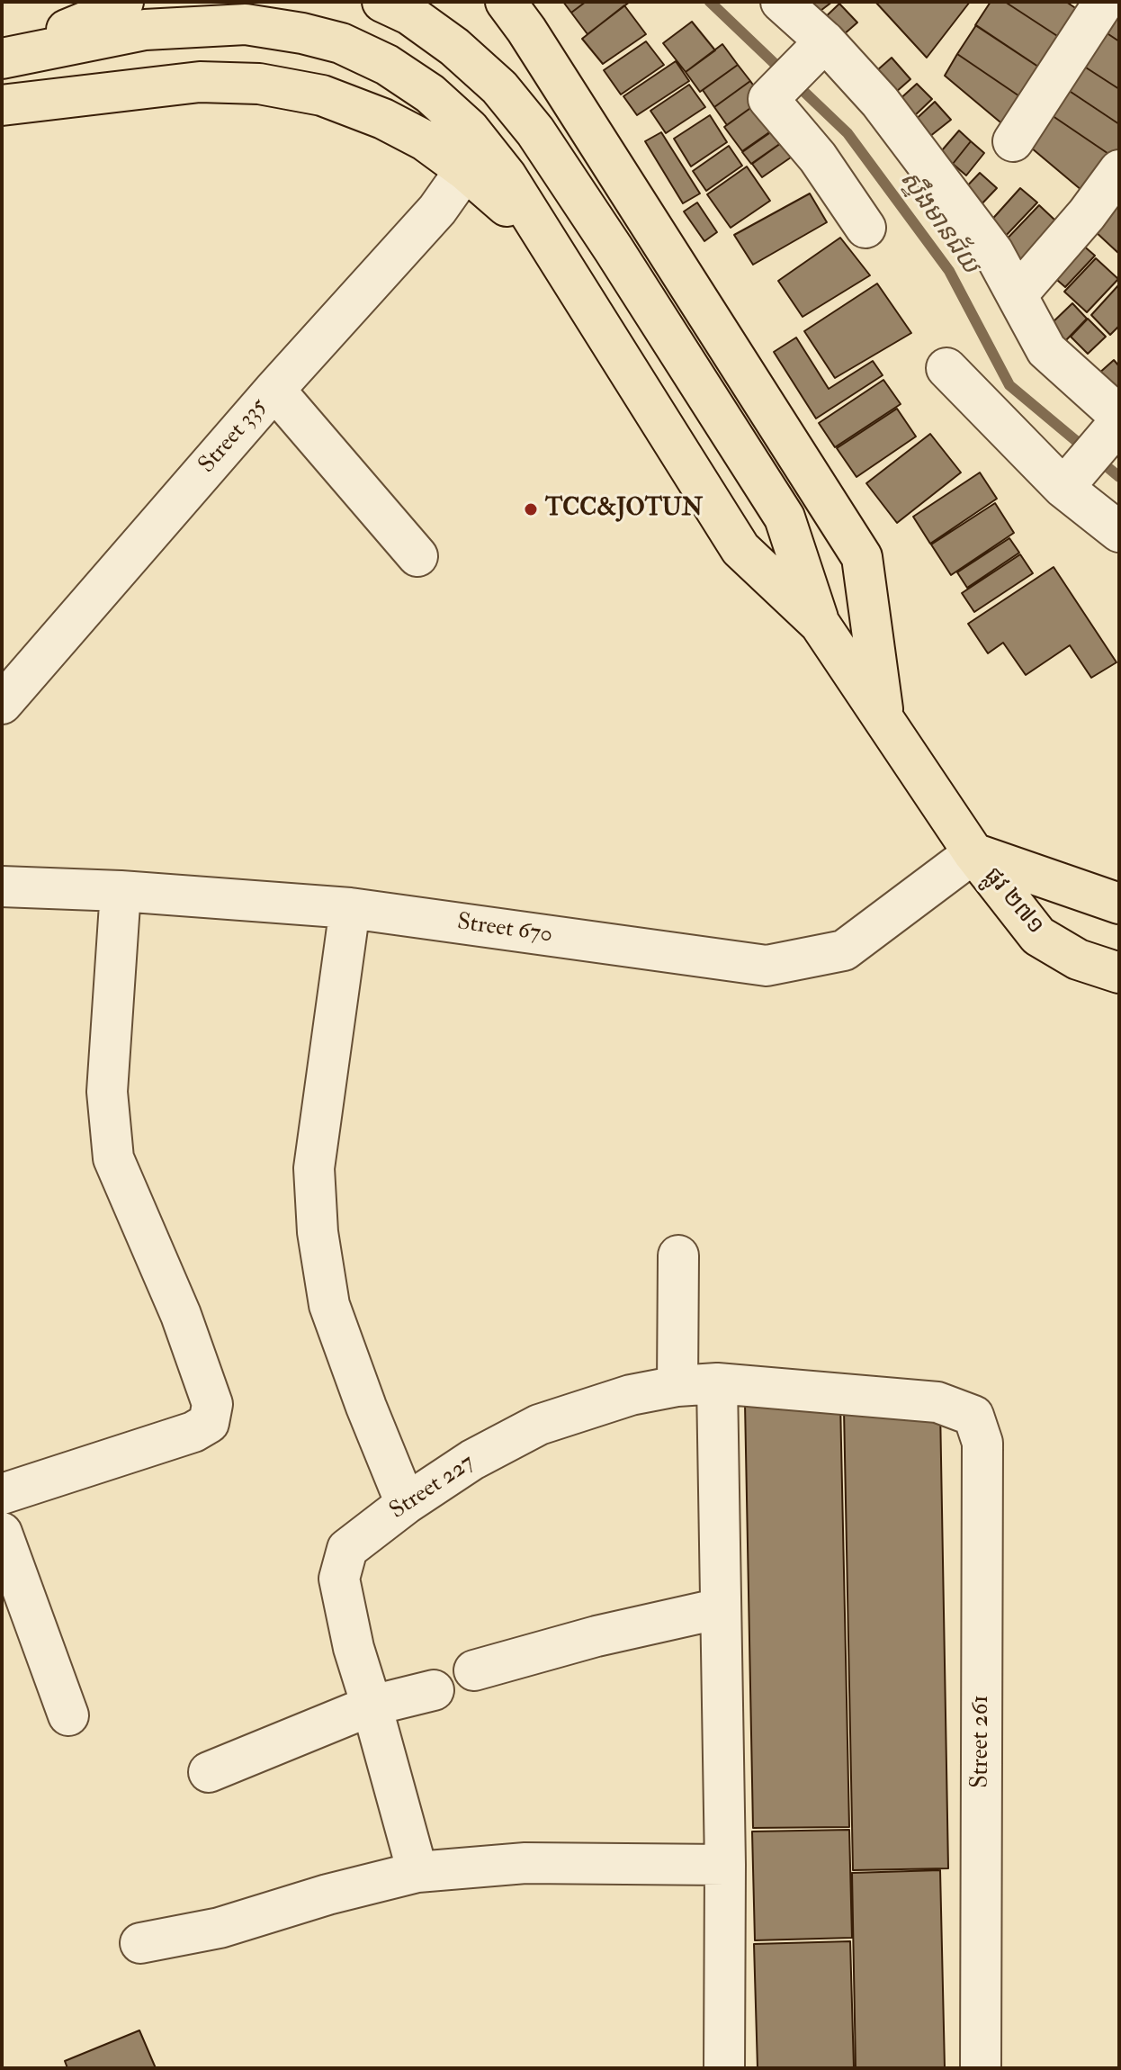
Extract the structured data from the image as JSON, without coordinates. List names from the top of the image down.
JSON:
{
  "streets": {
    "main road": ["ផ្លូវ ២៧១"],
    "street": [
      "Street 335",
      "Street 670",
      "Street 227",
      "Street 261"
    ]
  },
  "crossings": [
    ["ផ្លូវ ២៧១", "Street 670"],
    ["Street 227", "Street 261"]
  ],
  "water": ["ស្ទឹងមានជ័យ"],
  "places": ["TCC&JOTUN"]
}
